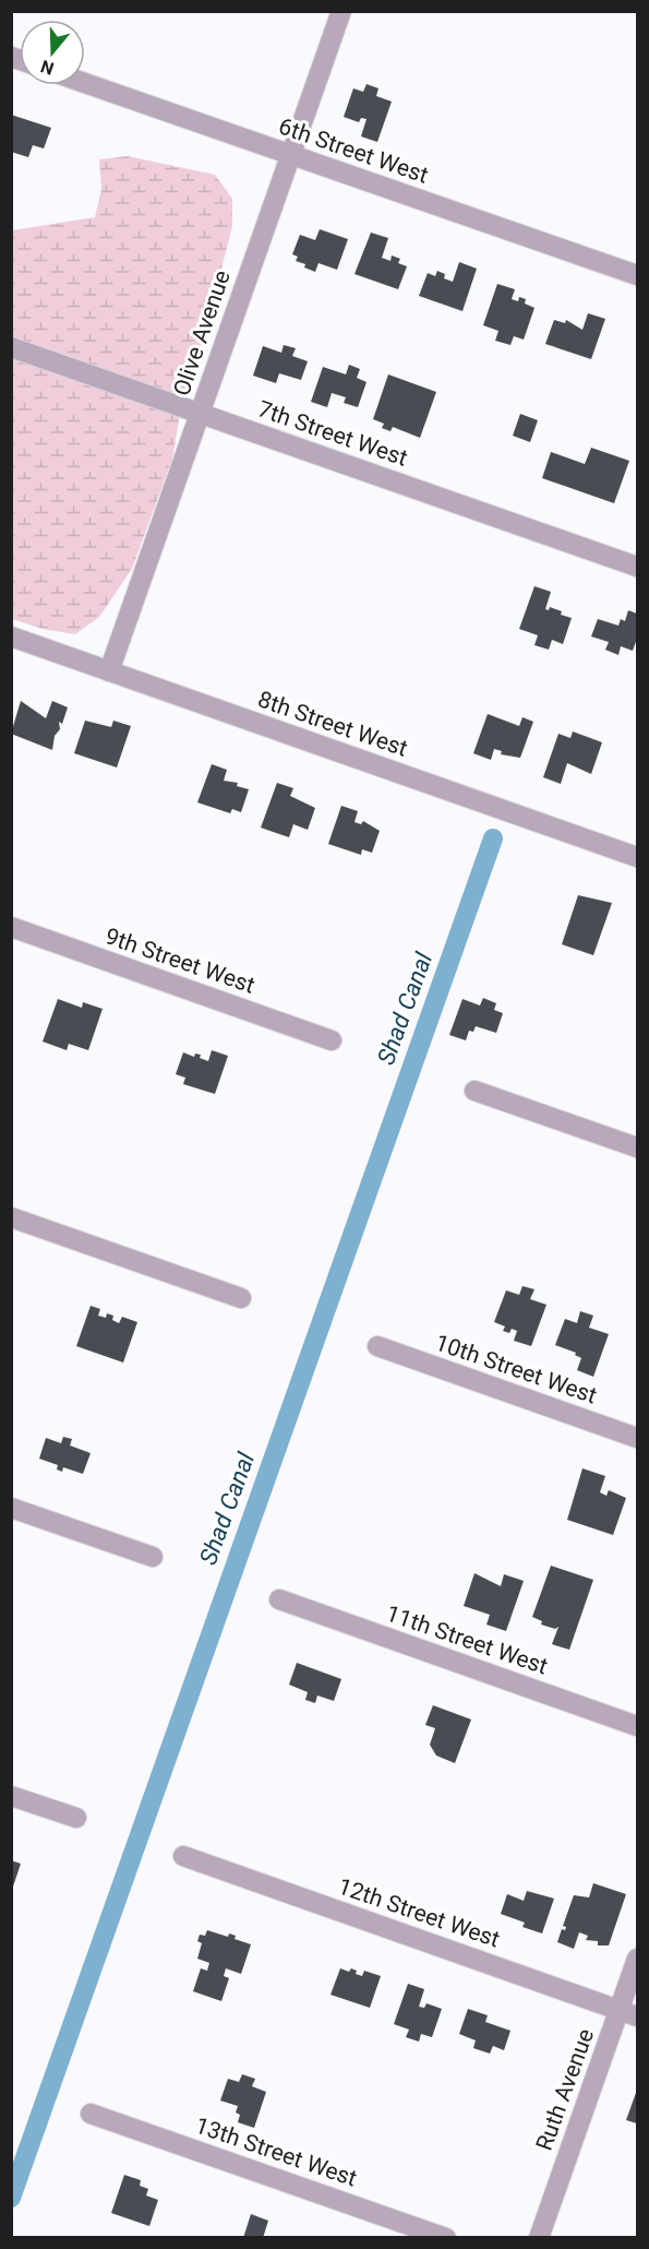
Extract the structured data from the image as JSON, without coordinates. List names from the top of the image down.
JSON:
{
  "streets": {
    "street": [
      "6th Street West",
      "Olive Avenue",
      "7th Street West",
      "8th Street West",
      "9th Street West",
      "10th Street West",
      "11th Street West",
      "12th Street West",
      "Ruth Avenue",
      "13th Street West"
    ]
  },
  "crossings": [
    ["6th Street West", "Olive Avenue"],
    ["Olive Avenue", "7th Street West"],
    ["Olive Avenue", "8th Street West"],
    ["12th Street West", "Ruth Avenue"]
  ],
  "water": ["Shad Canal"],
  "north": "bottom"
}
